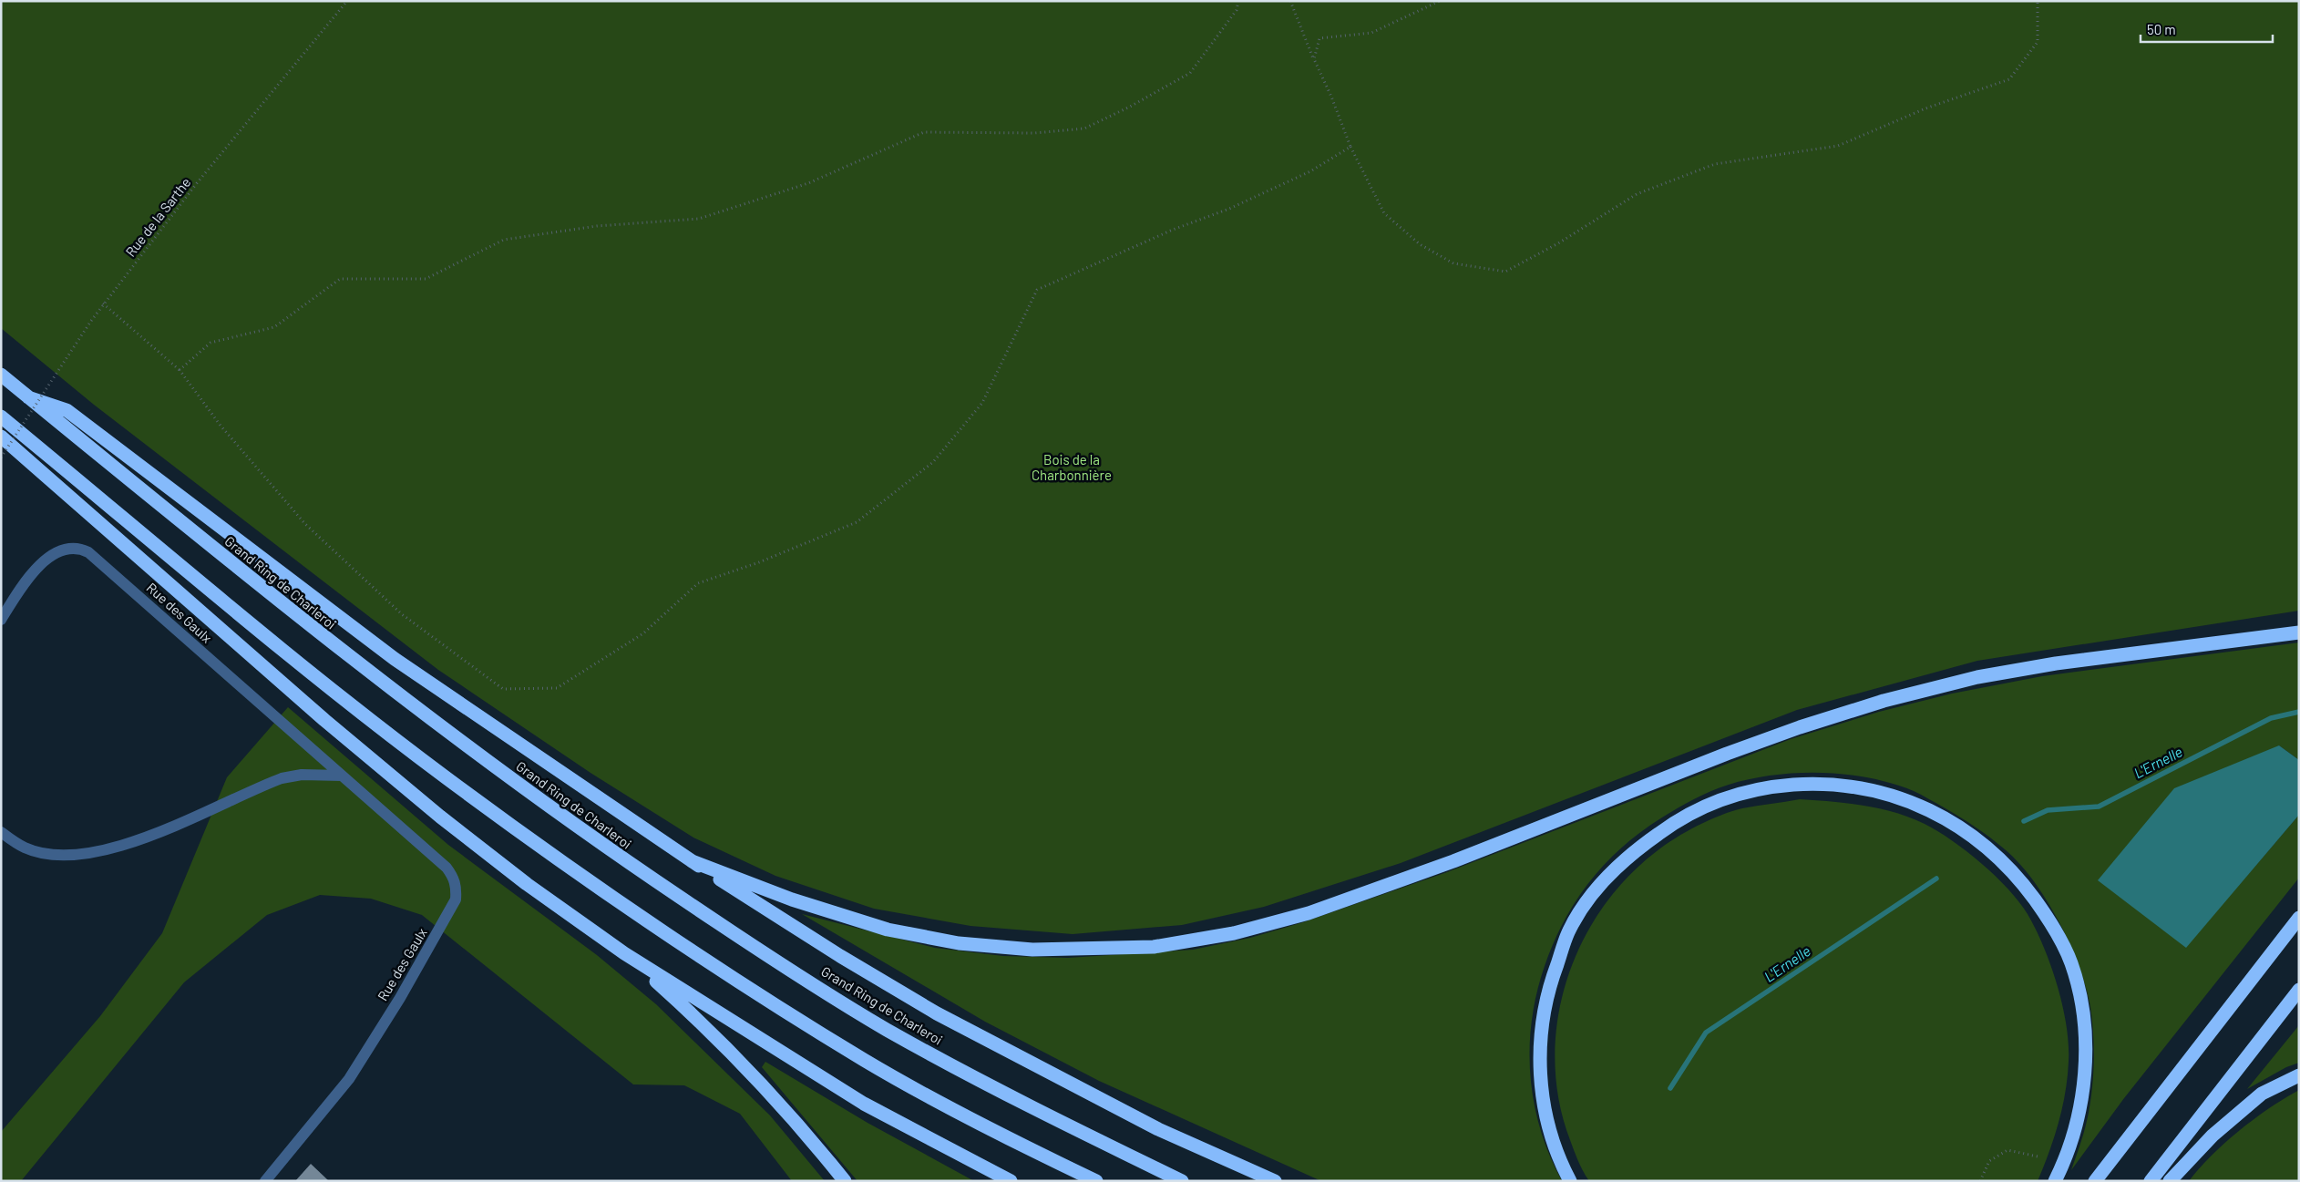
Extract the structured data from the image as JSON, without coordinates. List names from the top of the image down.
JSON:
{
  "streets": {
    "highway": ["Grand Ring de Charleroi"],
    "street": ["Rue des Gaulx"],
    "path": ["Rue de la Sarthe"]
  },
  "water": ["L'Ernelle"],
  "parks": ["Bois de la Charbonnière"],
  "scale_bar": "50 m"
}
